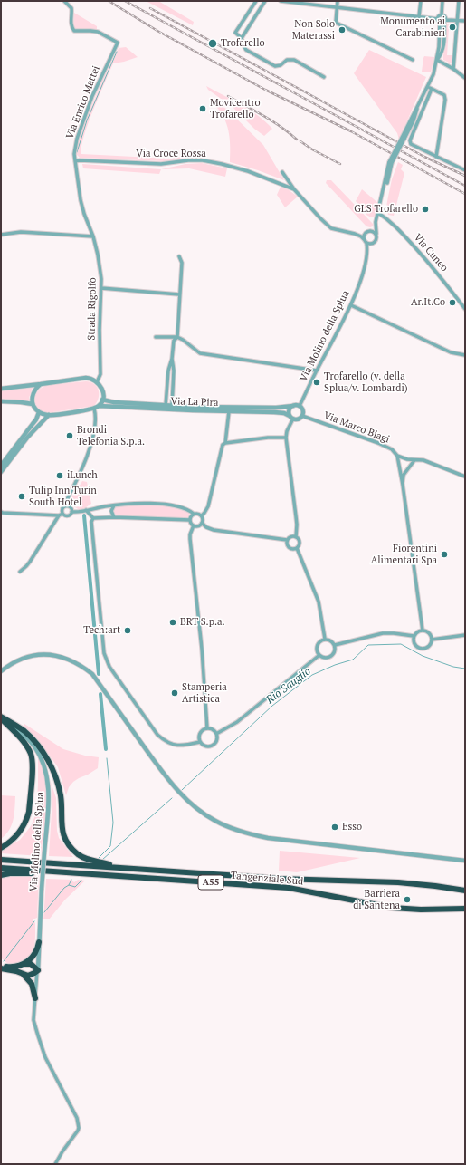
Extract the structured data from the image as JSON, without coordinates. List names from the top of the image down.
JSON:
{
  "streets": {
    "highway": ["Tangenziale Sud", "A55"],
    "street": [
      "Via Enrico Mattei",
      "Via Croce Rossa",
      "Via Cuneo",
      "Strada Rigolfo",
      "Via Molino della Splua",
      "Via La Pira",
      "Via Marco Biagi"
    ]
  },
  "crossings": [
    ["Via Enrico Mattei", "Via Croce Rossa"],
    ["Via Enrico Mattei", "Strada Rigolfo"],
    ["Via Croce Rossa", "Via Molino della Splua"],
    ["Via Molino della Splua", "Via La Pira"],
    ["Via Molino della Splua", "Via Marco Biagi"],
    ["Via La Pira", "Via Marco Biagi"]
  ],
  "water": ["Rio Sauglio"],
  "places": [
    "Monumento ai Carabinieri",
    "Non Solo Materassi",
    "Trofarello",
    "Movicentro Trofarello",
    "GLS Trofarello",
    "Ar.It.Co",
    "Trofarello (v. della Splua/v. Lombardi)",
    "Brondi Telefonia S.p.a.",
    "iLunch",
    "Tulip Inn Turin South Hotel",
    "Fiorentini Alimentari Spa",
    "BRT S.p.a.",
    "Tech:art",
    "Stamperia Artistica",
    "Esso",
    "Barriera di Santena"
  ]
}
